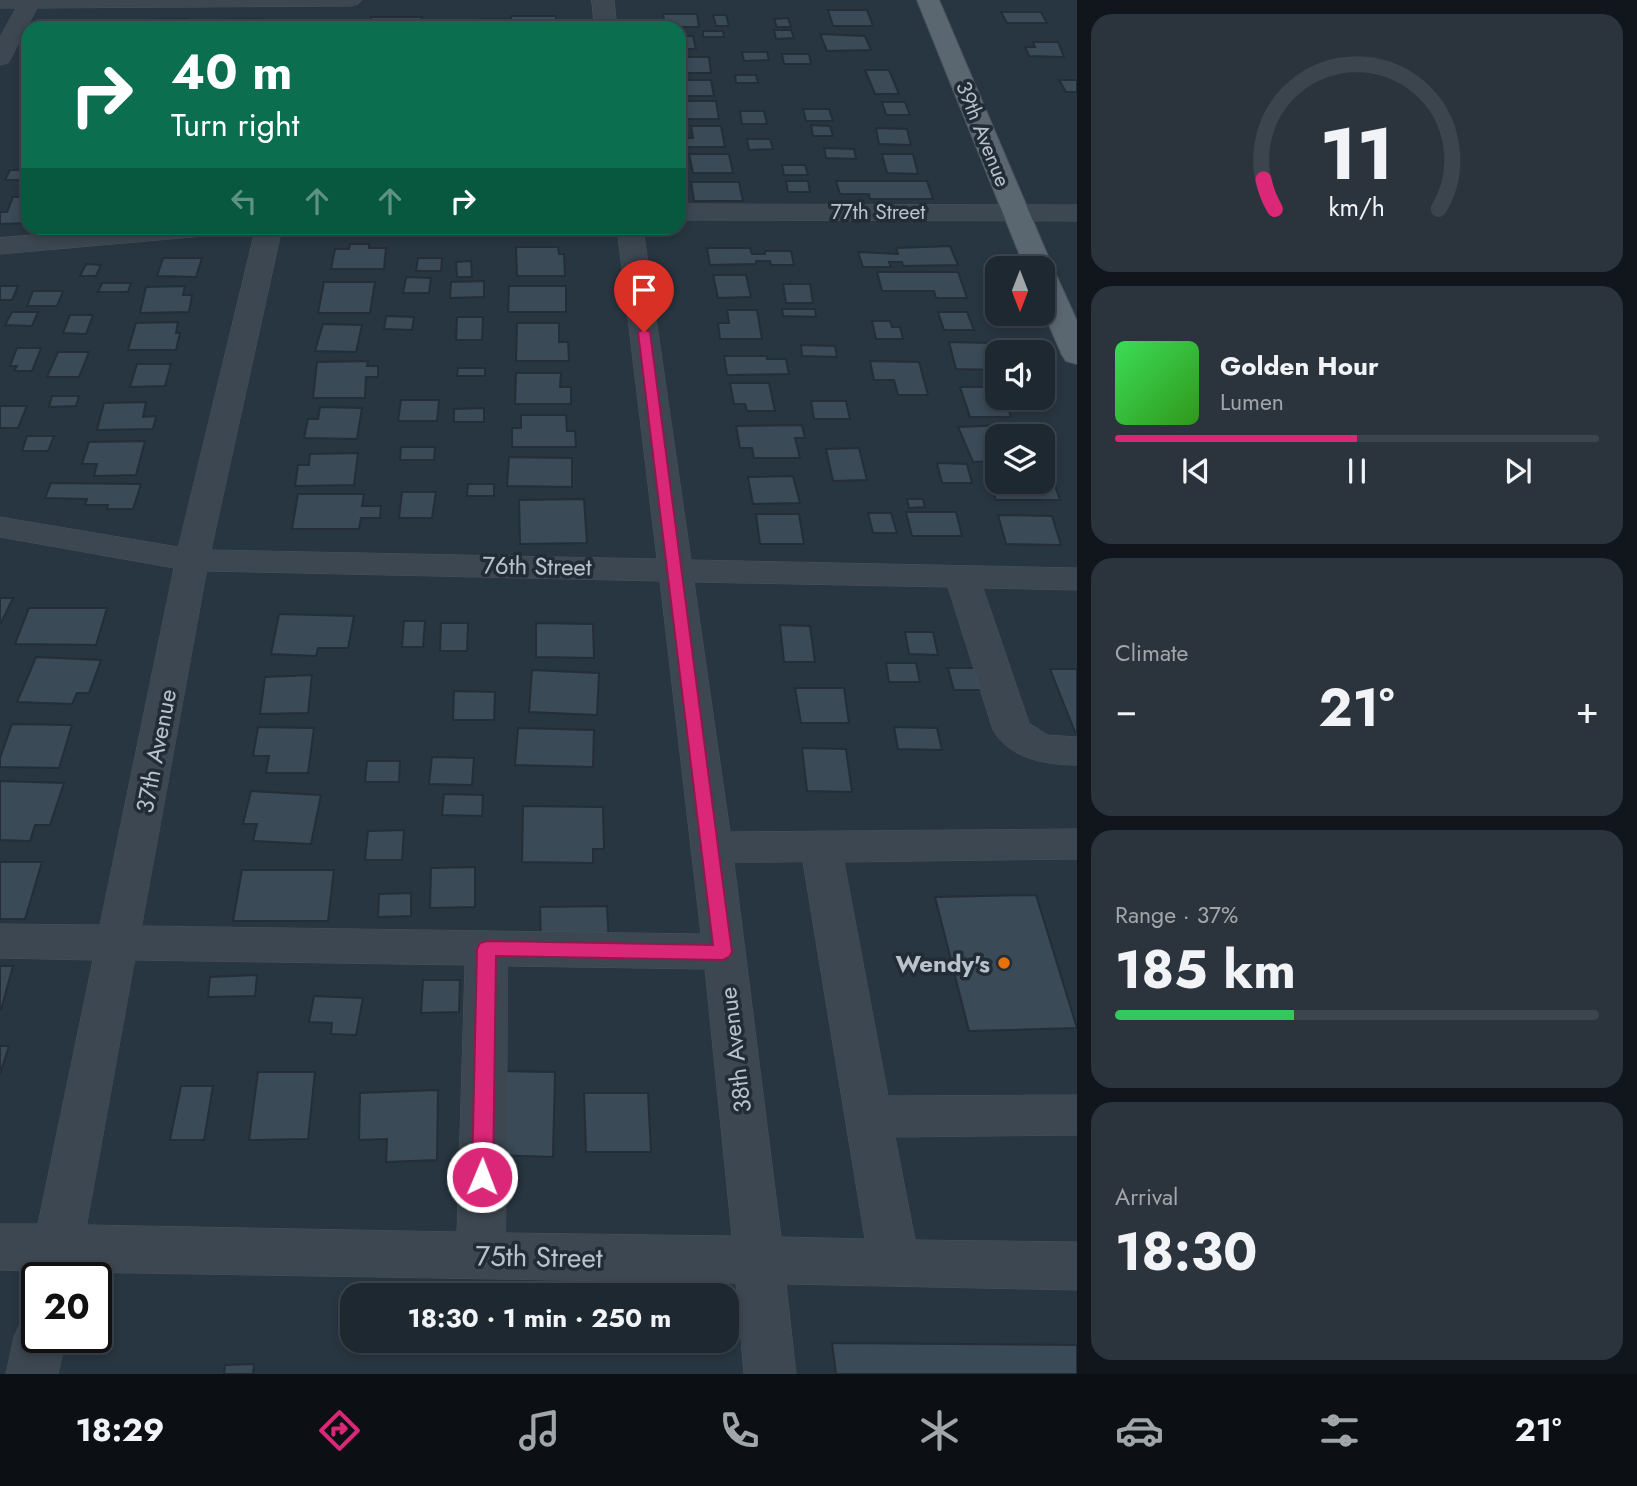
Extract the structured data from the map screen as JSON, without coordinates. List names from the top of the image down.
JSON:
{
  "streets": {
    "main road": ["39th Avenue"],
    "street": [
      "77th Street",
      "76th Street",
      "37th Avenue",
      "38th Avenue",
      "75th Street"
    ]
  },
  "crossings": [
    ["39th Avenue", "77th Street"],
    ["76th Street", "37th Avenue"],
    ["76th Street", "38th Avenue"],
    ["38th Avenue", "75th Street"]
  ],
  "places": ["Wendy's"],
  "north": "bottom",
  "page": {
    "turn": ["40 m", "Turn right"],
    "song": ["Golden Hour", "Lumen"],
    "tile": [
      "Climate",
      ["Range · 37%", "185 km"],
      ["Arrival", "18:30"]
    ],
    "heat": ["−", "21°", "+"],
    "limit": "20",
    "trip": "18:30 · 1 min · 250 m",
    "tabs": ["18:29", "21°"],
    "gauge": ["11", "km/h"]
  }
}
